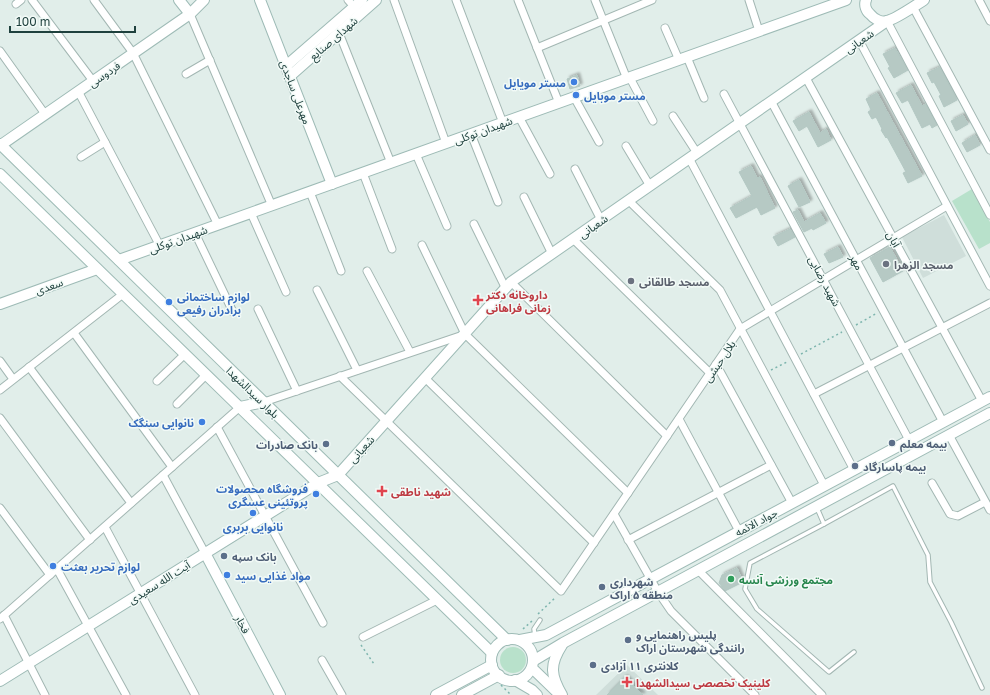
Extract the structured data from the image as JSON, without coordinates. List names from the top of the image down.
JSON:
{
  "streets": {
    "main road": [
      "شهدای صنایع",
      "شعبانی",
      "فردوسی",
      "مهرعلی ساجدی",
      "شهیدان توکلی",
      "سعدی",
      "بلوار سیدالشهدا",
      "جواد الائمه",
      "آیت الله سعیدی",
      "فخار"
    ],
    "street": [
      "آبان",
      "مهر",
      "شهید رضایی",
      "بلال حبشی"
    ]
  },
  "crossings": [
    ["شهدای صنایع", "مهرعلی ساجدی"],
    ["شعبانی", "آبان"],
    ["شعبانی", "مهر"],
    ["شعبانی", "شهید رضایی"],
    ["شعبانی", "بلال حبشی"],
    ["شعبانی", "بلوار سیدالشهدا"],
    ["شعبانی", "آیت الله سعیدی"],
    ["فردوسی", "بلوار سیدالشهدا"],
    ["مهرعلی ساجدی", "شهیدان توکلی"],
    ["شهیدان توکلی", "بلوار سیدالشهدا"],
    ["آبان", "بلال حبشی"],
    ["آبان", "جواد الائمه"],
    ["مهر", "بلال حبشی"],
    ["مهر", "جواد الائمه"],
    ["شهید رضایی", "بلال حبشی"],
    ["شهید رضایی", "جواد الائمه"],
    ["سعدی", "بلوار سیدالشهدا"],
    ["بلوار سیدالشهدا", "جواد الائمه"],
    ["بلوار سیدالشهدا", "آیت الله سعیدی"],
    ["آیت الله سعیدی", "فخار"]
  ],
  "places": {
    "other": [
      "مستر مویایل",
      "مستر موبایل",
      "مسجد الزهرا",
      "مسجد طالقانی",
      "لوازم ساختمانی برادران رفیعی",
      "نانوایی سنگک",
      "بیمه معلم",
      "بانک صادرات",
      "بیمه پاسارگاد",
      "فروشگاه محصولات پروتئینی عسگری",
      "نانوایی بربری",
      "بانک سپه",
      "لوازم تحریر بعثت",
      "مواد غذایی سید",
      "مجتمع ورزشی آنسه",
      "شهرداری منطقه ۵ اراک",
      "پلیس راهنمایی و رانندگی شهرستان اراک",
      "کلانتری ۱۱ آزادی"
    ],
    "health": ["داروخانه دکتر زمانی فراهانی", "شهید ناطقی", "کلینیک تخصصی سیدالشهدا"]
  },
  "scale_bar": "100 m"
}
